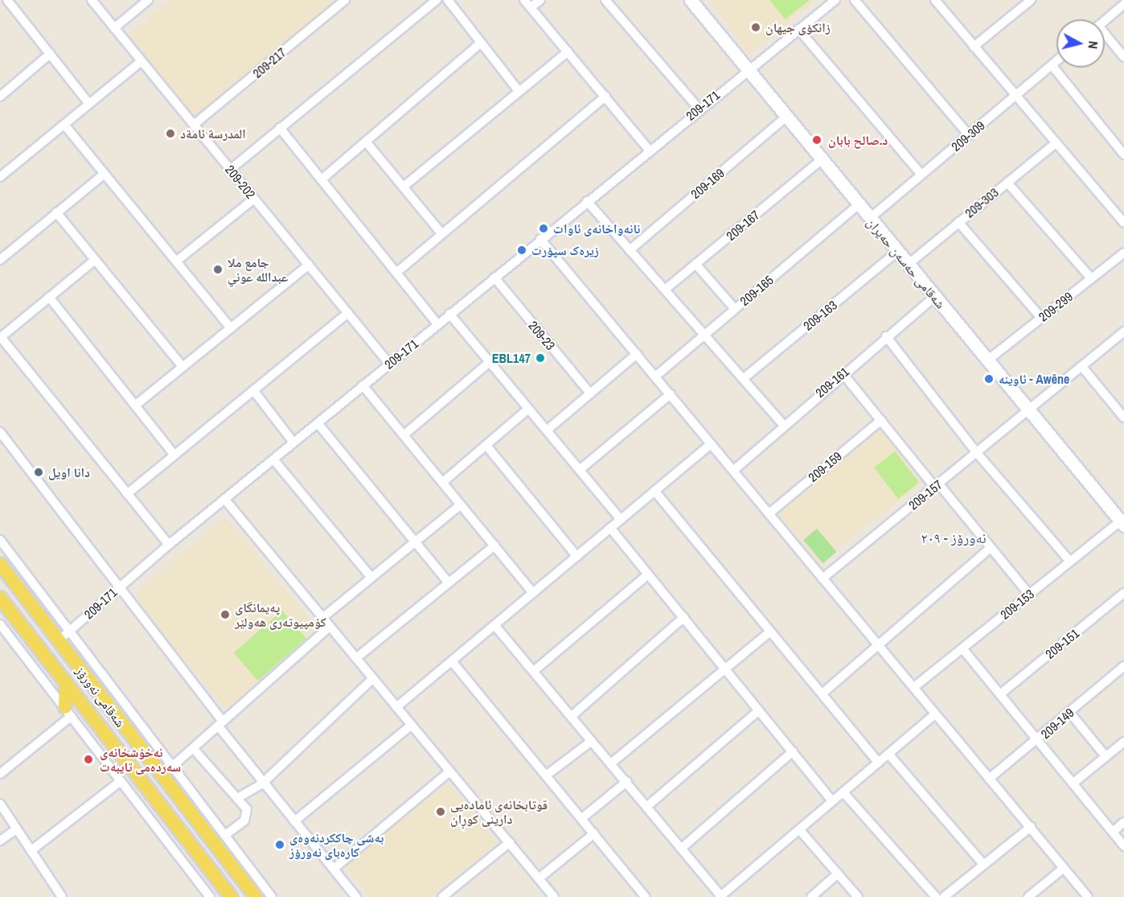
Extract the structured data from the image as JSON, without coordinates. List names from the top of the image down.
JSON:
{
  "streets": {
    "main road": ["شەقامی نەورۆز"],
    "street": [
      "209-217",
      "209-171",
      "209-309",
      "209-202",
      "209-169",
      "209-303",
      "209-167",
      "شەقامی حەسەن حەیران",
      "209-165",
      "209-299",
      "209-163",
      "209-23",
      "209-161",
      "209-159",
      "209-157",
      "209-153",
      "209-151",
      "209-149"
    ]
  },
  "crossings": [
    ["209-217", "209-202"],
    ["209-171", "209-202"],
    ["209-171", "شەقامی حەسەن حەیران"],
    ["209-171", "209-23"],
    ["209-171", "شەقامی نەورۆز"],
    ["209-309", "شەقامی حەسەن حەیران"],
    ["209-169", "شەقامی حەسەن حەیران"],
    ["209-303", "شەقامی حەسەن حەیران"],
    ["209-167", "شەقامی حەسەن حەیران"],
    ["شەقامی حەسەن حەیران", "209-165"],
    ["شەقامی حەسەن حەیران", "209-299"],
    ["شەقامی حەسەن حەیران", "209-163"],
    ["شەقامی حەسەن حەیران", "209-161"],
    ["شەقامی حەسەن حەیران", "209-157"],
    ["شەقامی حەسەن حەیران", "209-153"]
  ],
  "districts": ["نەورۆز - ٢٠٩"],
  "places": [
    "زانکۆی جیھان",
    "المدرسة ئامةد",
    "د.صالح بابان",
    "نانەواخانەی ئاوات",
    "زیرەک سپۆرت",
    "جامع ملا عبدالله عوني",
    "EBL147",
    "ئاوینە - Awêne",
    "دانا اويل",
    "پەیمانگای کۆمپیوتەری هەولێر",
    "نەخۆشخانەی سەردەمی تایبەت",
    "قوتابخانەی ئامادەیی دارینی کوڕان",
    "به‌شی چاككردنه‌وه‌ی كاره‌بای نه‌ورۆز"
  ],
  "north": "right"
}
